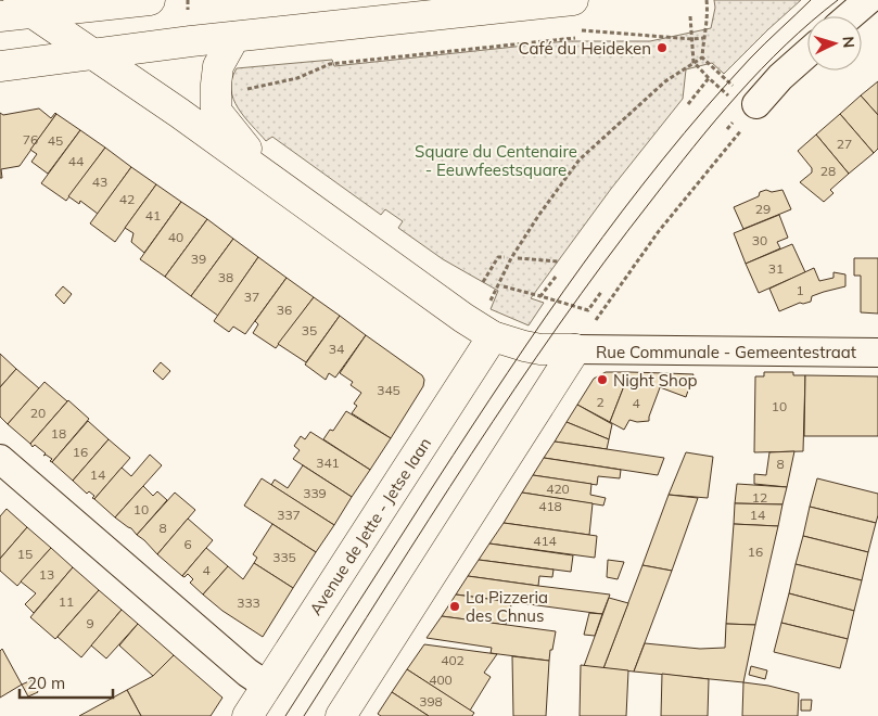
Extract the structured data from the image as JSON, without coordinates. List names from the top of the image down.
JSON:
{
  "streets": {
    "street": ["Rue Communale - Gemeentestraat", "Avenue de Jette - Jetse laan"]
  },
  "parks": ["Square du Centenaire - Eeuwfeestsquare"],
  "places": ["Café du Heideken", "Night Shop", "La Pizzeria des Chnus"],
  "house_numbers": [
    "76",
    "45",
    "27",
    "44",
    "28",
    "43",
    "42",
    "29",
    "41",
    "40",
    "30",
    "39",
    "31",
    "38",
    "1",
    "37",
    "36",
    "35",
    "34",
    "345",
    "2",
    "4",
    "10",
    "20",
    "18",
    "16",
    "341",
    "8",
    "14",
    "420",
    "339",
    "12",
    "418",
    "10",
    "337",
    "14",
    "8",
    "414",
    "6",
    "16",
    "15",
    "335",
    "4",
    "13",
    "11",
    "333",
    "9",
    "402",
    "400",
    "398"
  ],
  "scale_bar": "20 m",
  "north": "right"
}
